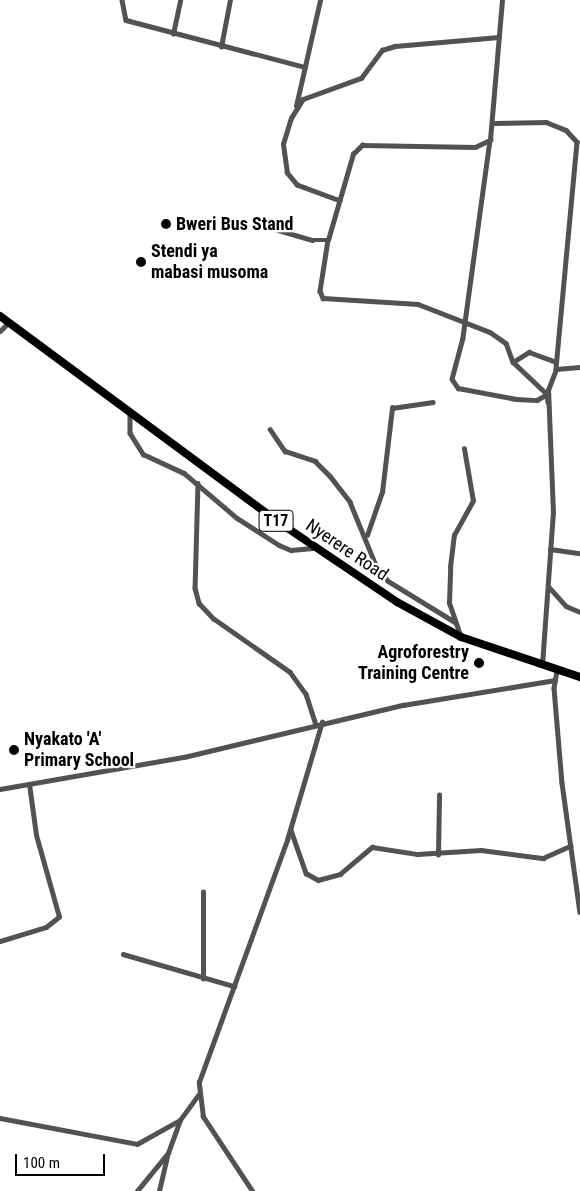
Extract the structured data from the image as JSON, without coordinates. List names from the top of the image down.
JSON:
{
  "streets": {
    "main road": ["T17", "Nyerere Road"]
  },
  "places": [
    "Bweri Bus Stand",
    "Stendi ya mabasi musoma",
    "Agroforestry Training Centre",
    "Nyakato 'A' Primary School"
  ],
  "scale_bar": "100 m"
}
